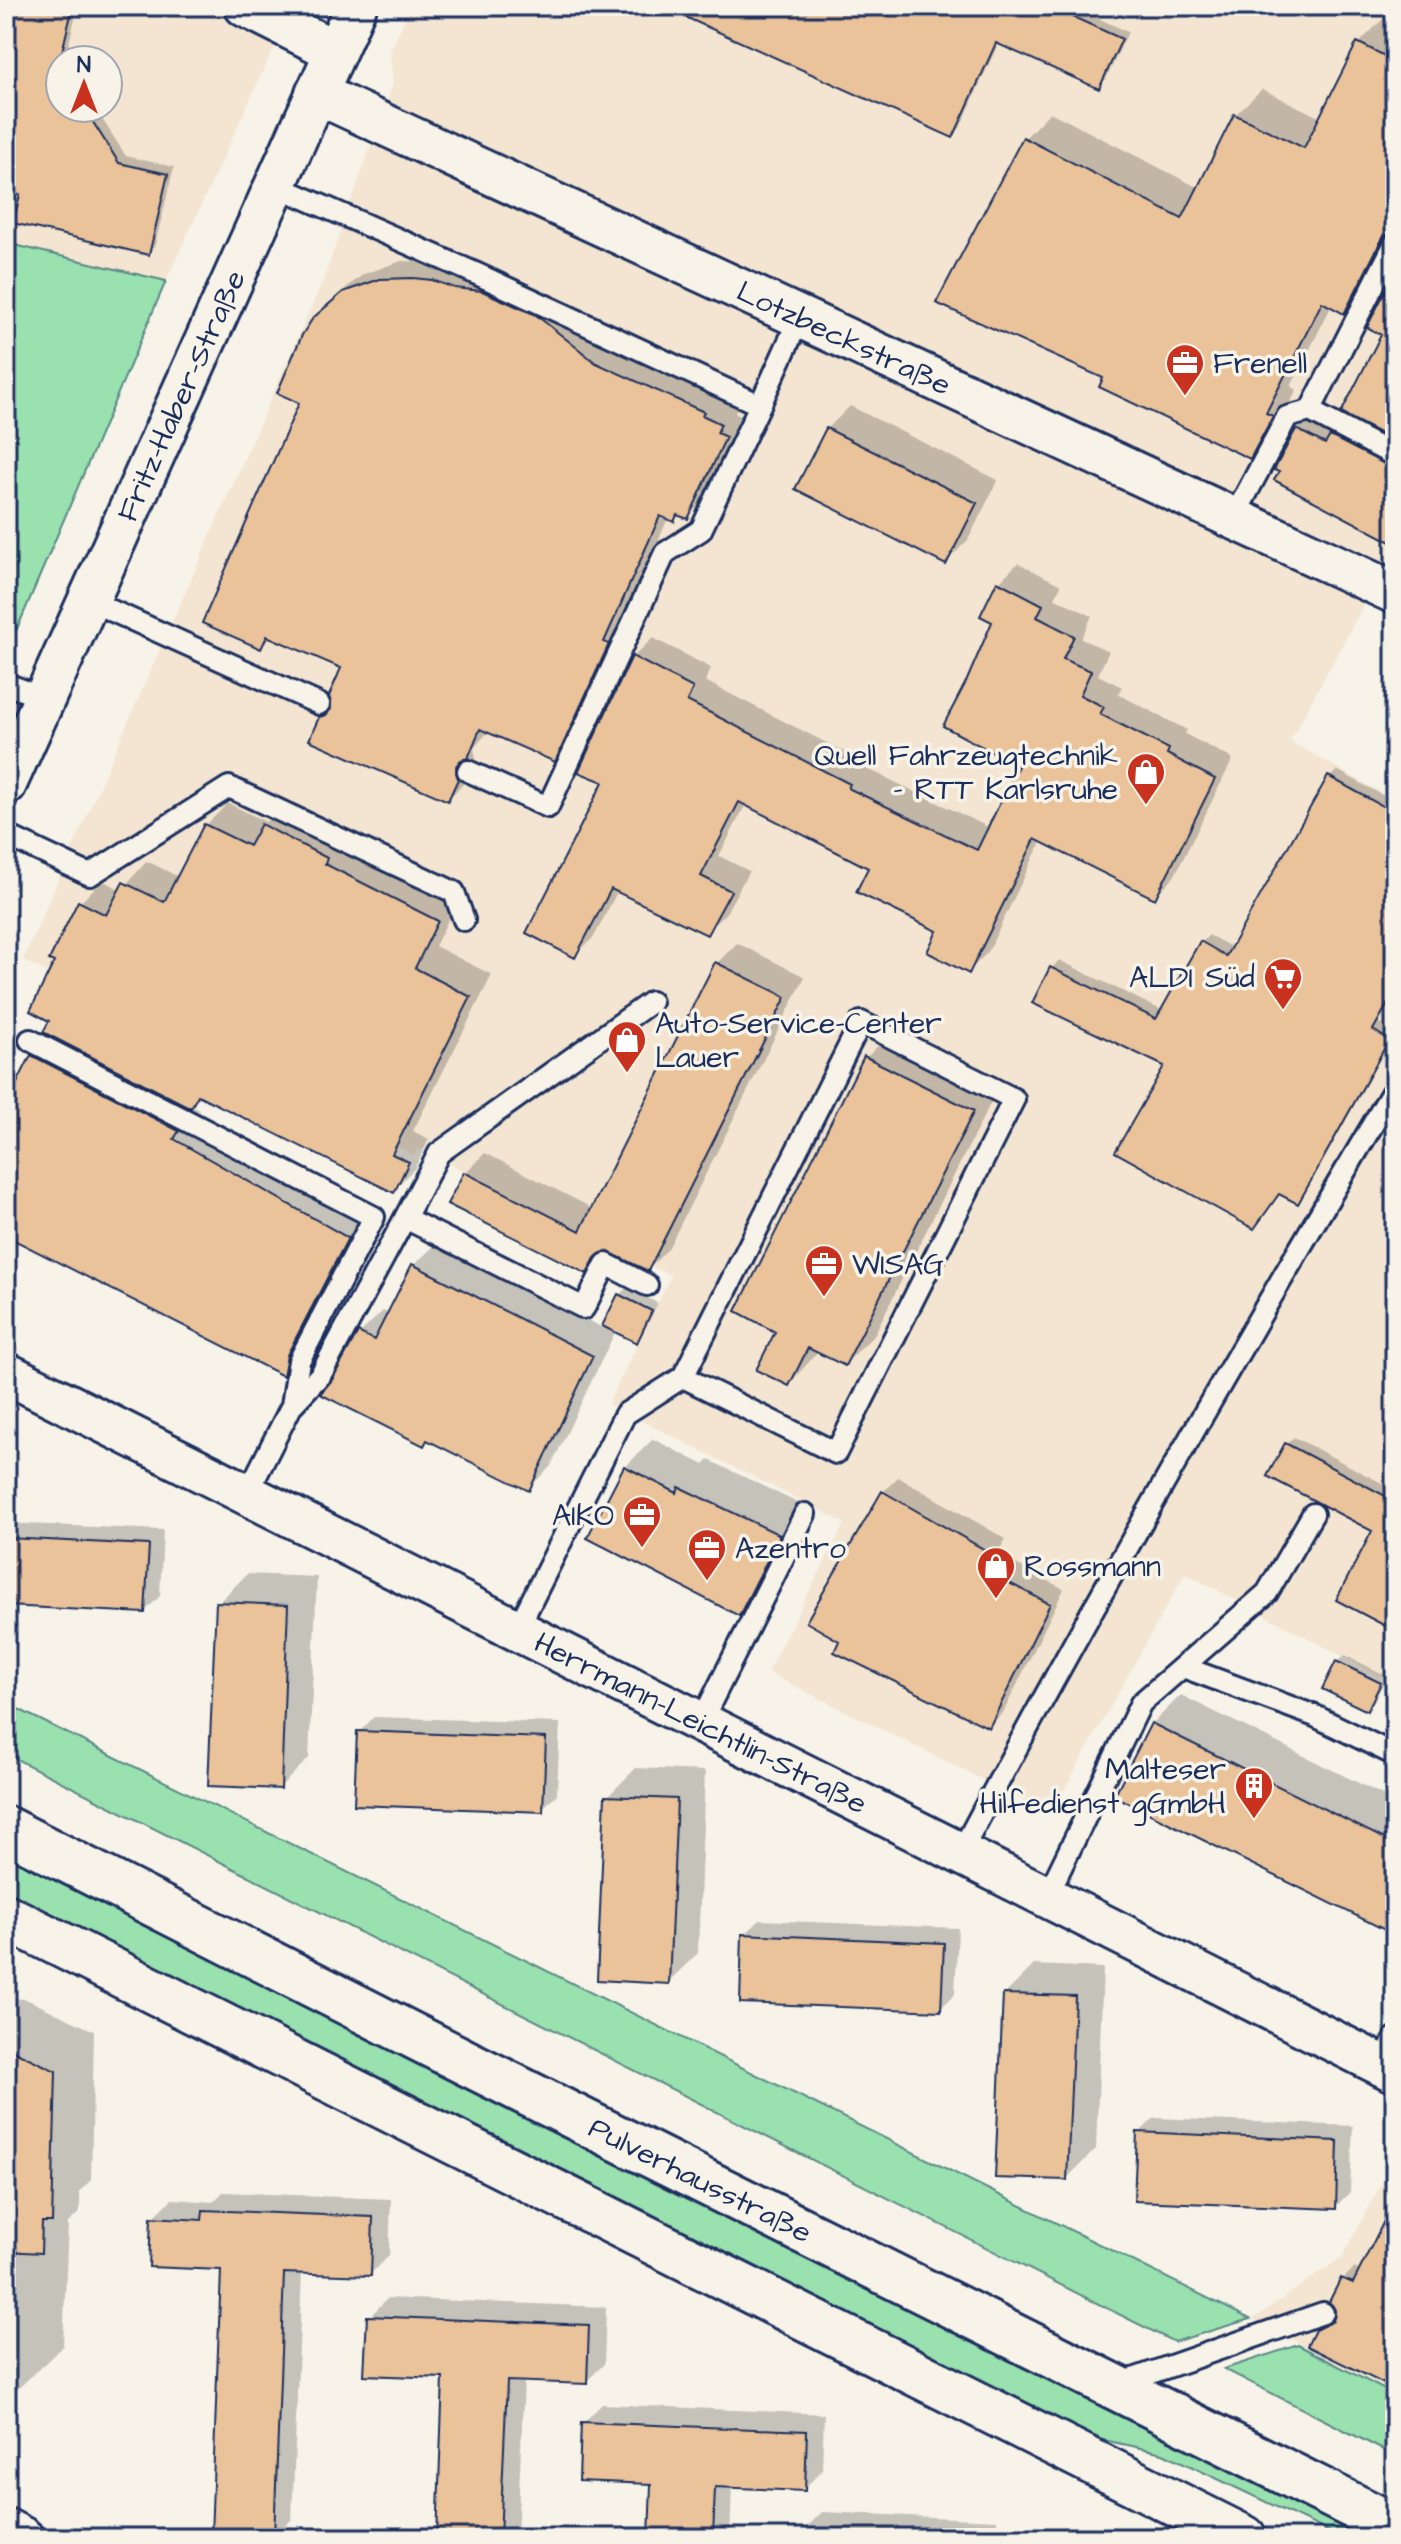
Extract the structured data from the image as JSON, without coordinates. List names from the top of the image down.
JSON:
{
  "streets": {
    "main road": ["Pulverhausstraße"],
    "street": ["Lotzbeckstraße", "Fritz-Haber-Straße", "Herrmann-Leichtlin-Straße"]
  },
  "crossings": [
    ["Lotzbeckstraße", "Fritz-Haber-Straße"]
  ],
  "places": {
    "office": [
      "Frenell",
      "WISAG",
      "AIKO",
      "Azentro"
    ],
    "shop": ["Quell Fahrzeugtechnik - RTT Karlsruhe", "Auto-Service-Center Lauer", "Rossmann"],
    "supermarket": ["ALDI Süd"],
    "building": ["Malteser Hilfedienst gGmbH"]
  },
  "north": "top"
}
